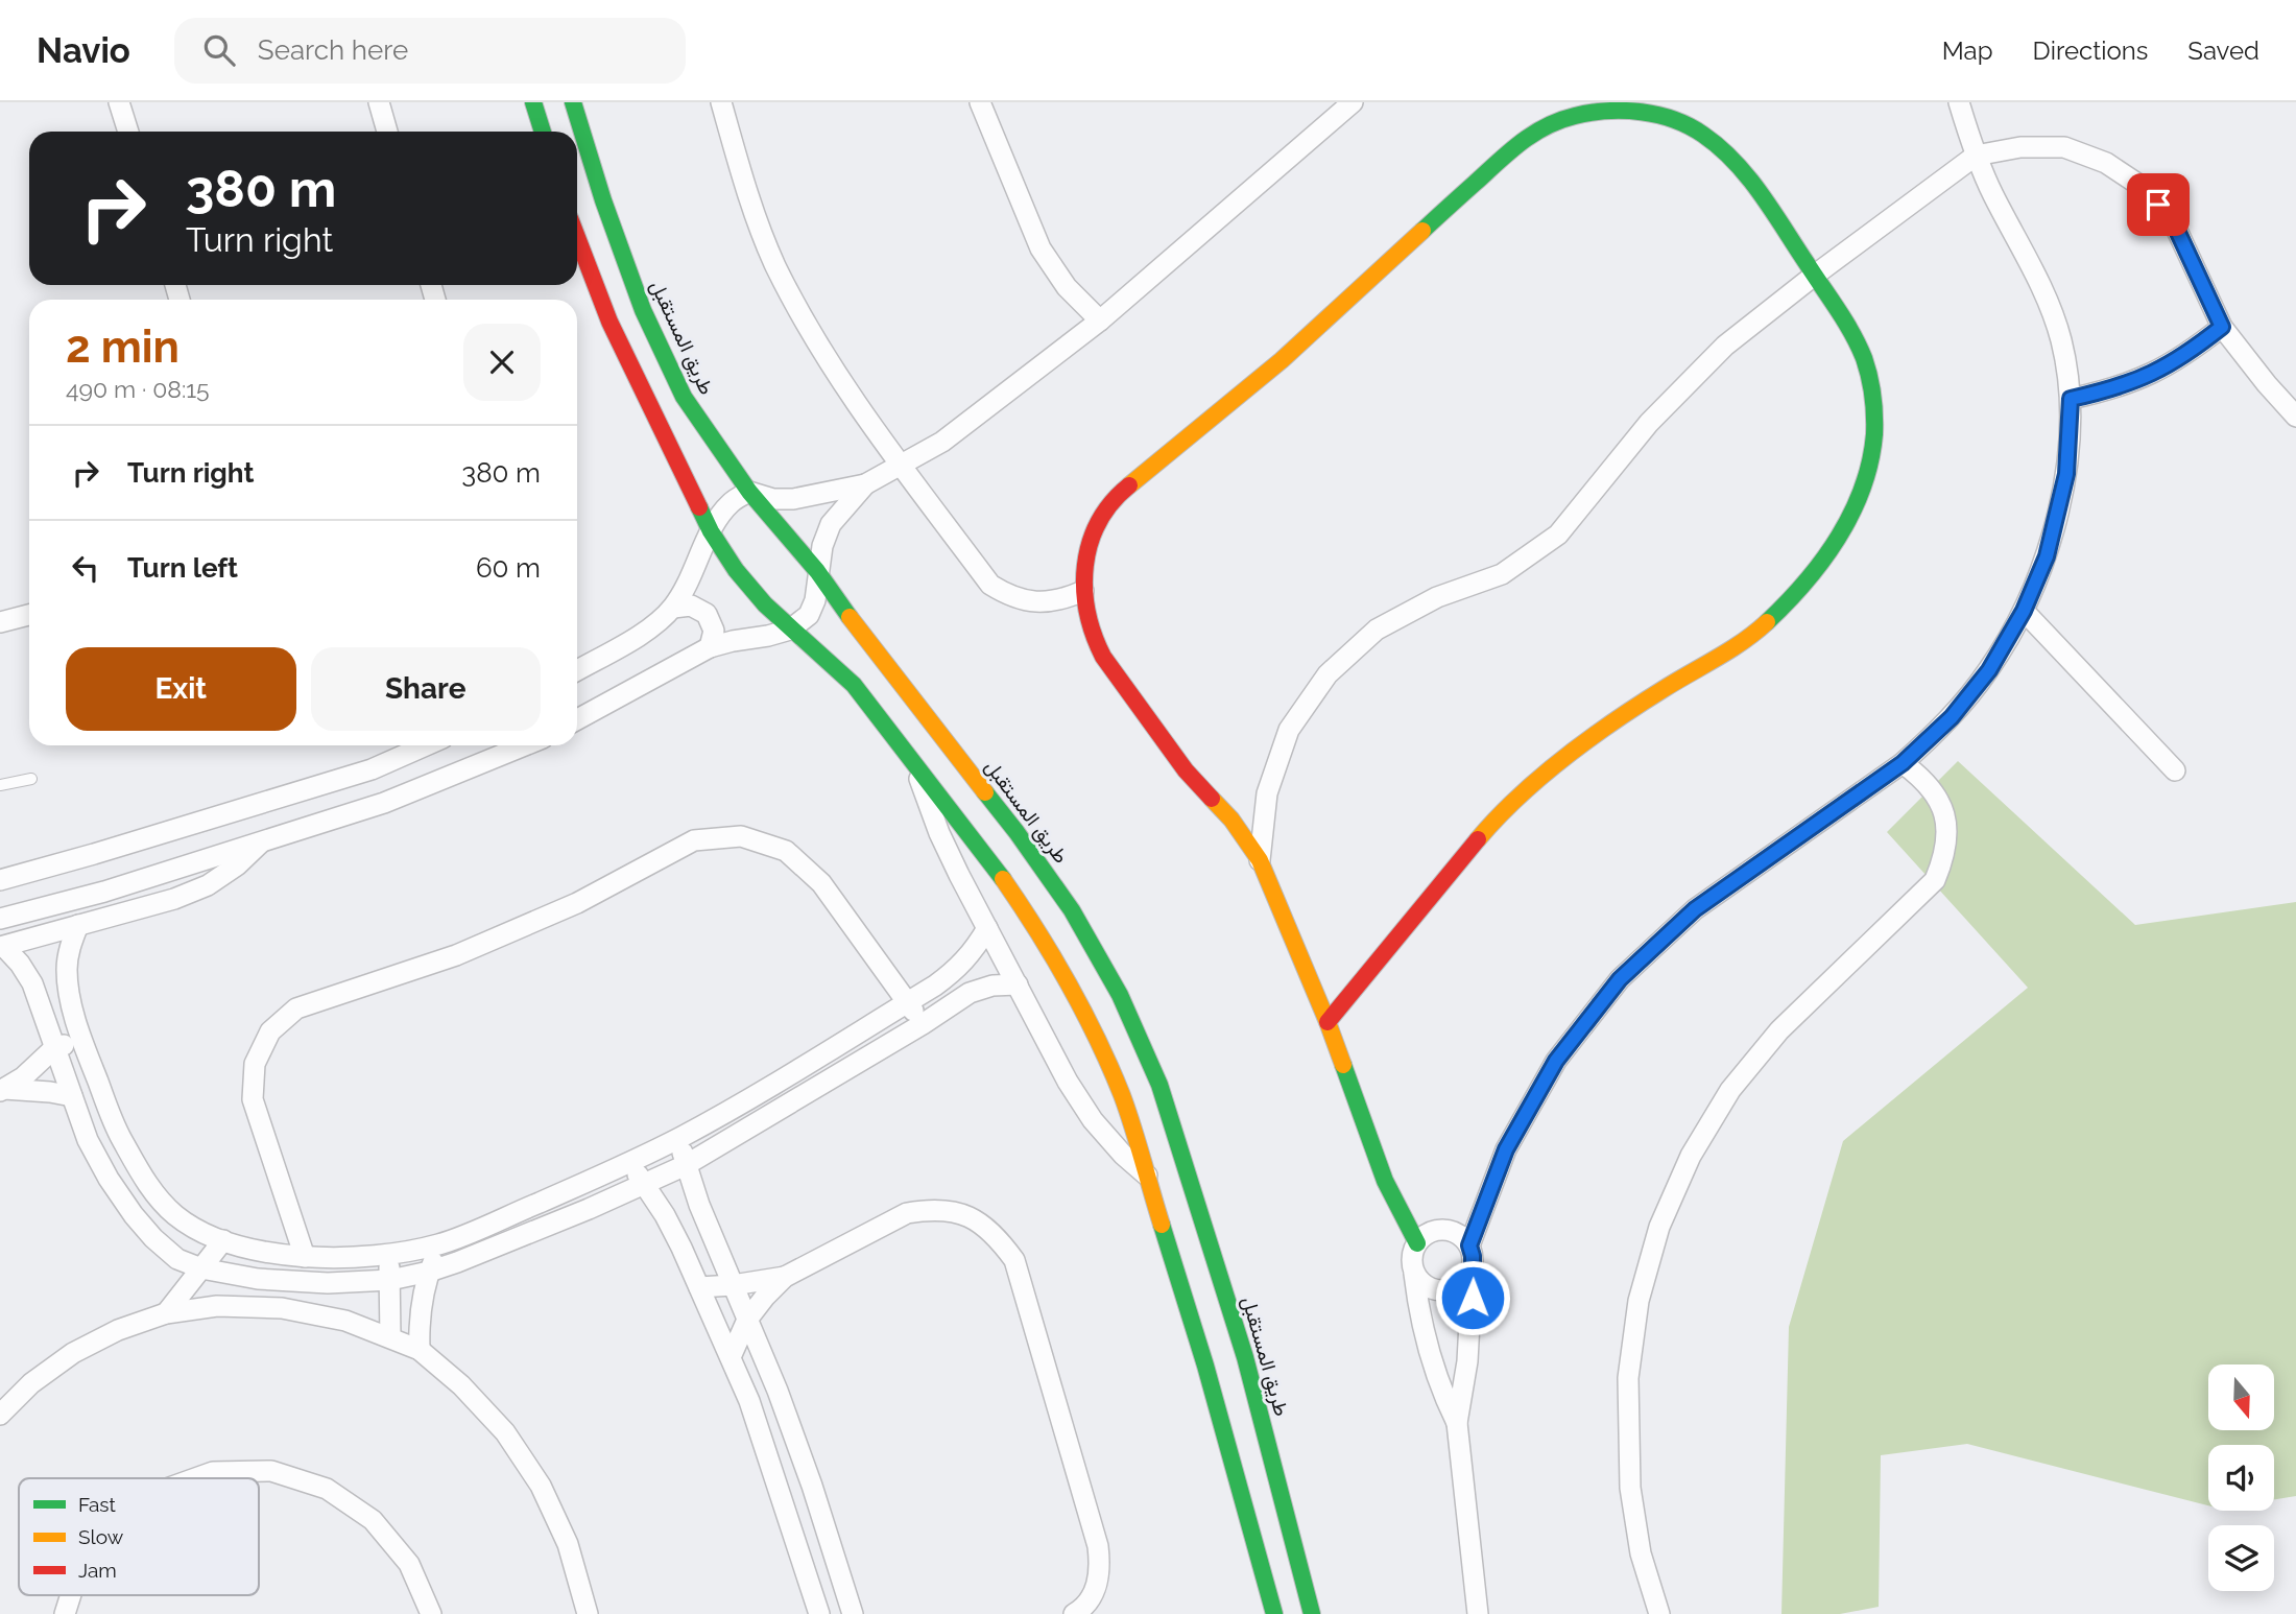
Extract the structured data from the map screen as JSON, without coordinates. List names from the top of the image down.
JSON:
{
  "streets": {
    "main road": ["طريق المستقبل"]
  },
  "legend": ["Fast", "Slow", "Jam"],
  "north": "bottom",
  "page": {
    "header": "Navio",
    "search": "Search here",
    "nav": ["Map", "Directions", "Saved"],
    "turn": ["380 m", "Turn right"],
    "heading": ["2 min", "490 m · 08:15"],
    "list": [
      {
        "name": "Turn right",
        "value": "380 m"
      },
      {
        "name": "Turn left",
        "value": "60 m"
      }
    ],
    "buttons": ["Exit", "Share"]
  }
}
